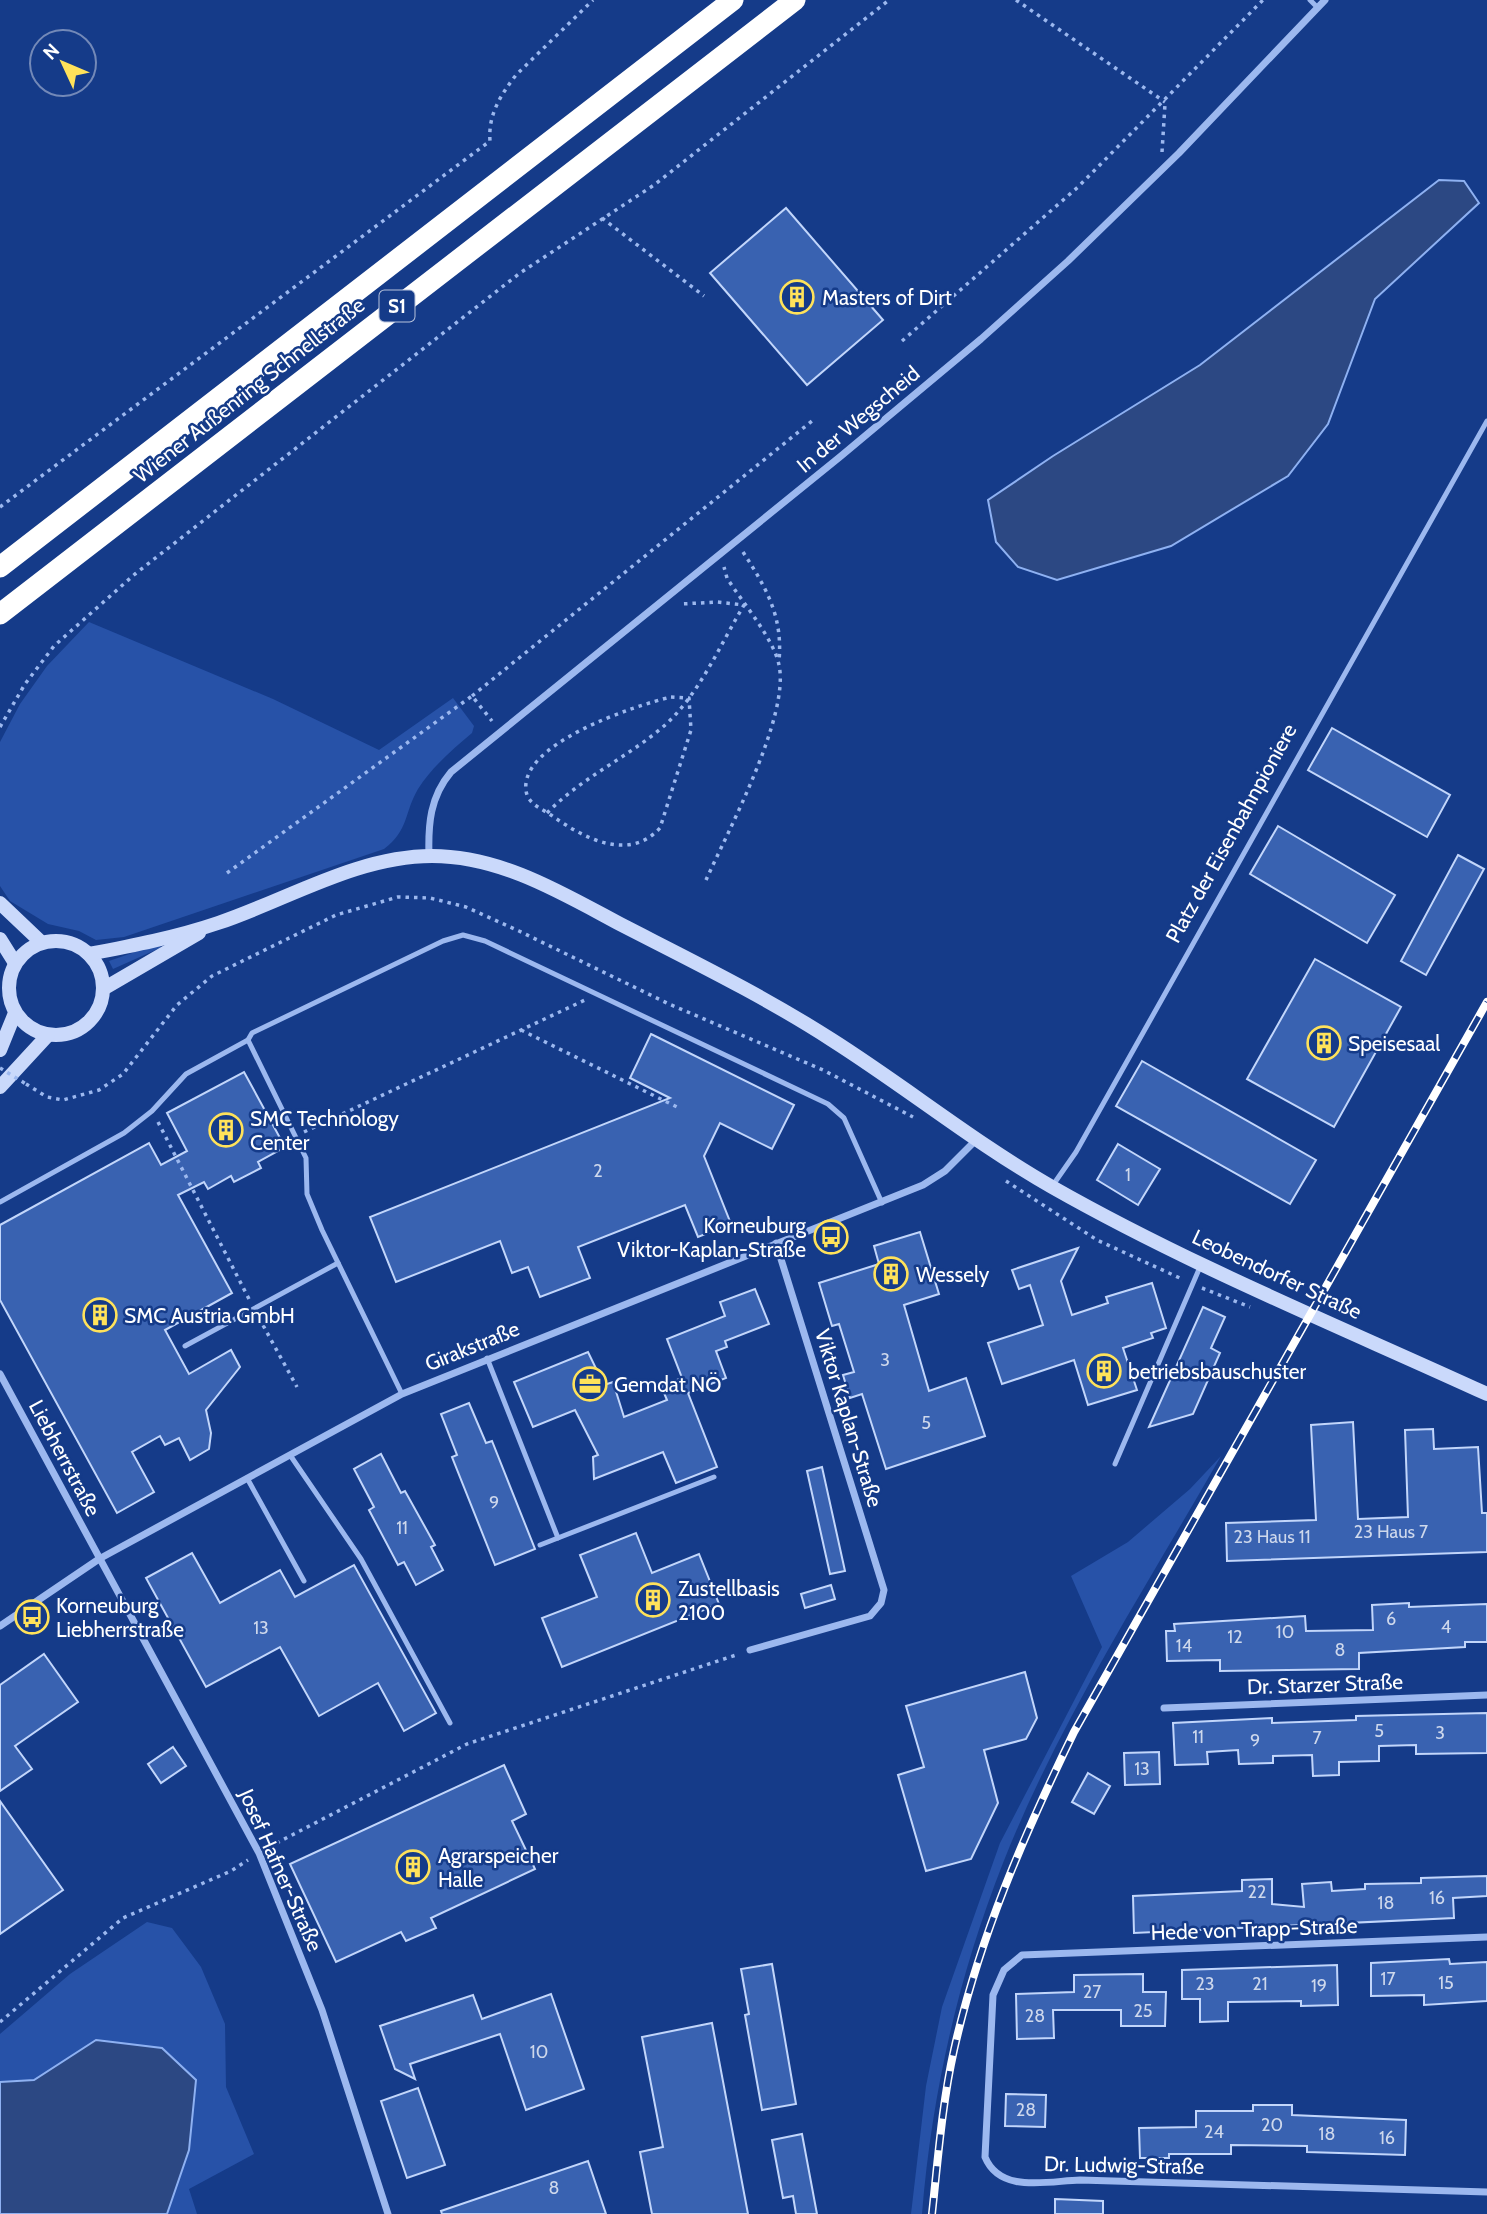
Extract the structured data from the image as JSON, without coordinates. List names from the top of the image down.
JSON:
{
  "streets": {
    "highway": ["S1", "Wiener Außenring Schnellstraße"],
    "main road": ["Leobendorfer Straße"],
    "street": [
      "In der Wegscheid",
      "Girakstraße",
      "Viktor Kaplan-Straße",
      "Liebherrstraße",
      "Dr. Starzer Straße",
      "Josef Hafner-Straße",
      "Hede von Trapp-Straße",
      "Dr. Ludwig-Straße"
    ],
    "lane": ["Platz der Eisenbahnpioniere"]
  },
  "crossings": [
    ["Platz der Eisenbahnpioniere", "Leobendorfer Straße"],
    ["Girakstraße", "Viktor Kaplan-Straße"],
    ["Girakstraße", "Liebherrstraße"],
    ["Girakstraße", "Josef Hafner-Straße"],
    ["Liebherrstraße", "Josef Hafner-Straße"],
    ["Hede von Trapp-Straße", "Dr. Ludwig-Straße"]
  ],
  "places": {
    "building": [
      "Masters of Dirt",
      "Speisesaal",
      "SMC Technology Center",
      "Wessely",
      "SMC Austria GmbH",
      "betriebsbauschuster",
      "Zustellbasis 2100",
      "Agrarspeicher Halle"
    ],
    "bus stop": ["Korneuburg Viktor-Kaplan-Straße", "Korneuburg Liebherrstraße"],
    "office": ["Gemdat NÖ"]
  },
  "house_numbers": [
    "2",
    "1",
    "3",
    "5",
    "9",
    "11",
    "23 Haus 7",
    "23 Haus 11",
    "6",
    "4",
    "13",
    "10",
    "12",
    "14",
    "8",
    "5",
    "3",
    "11",
    "7",
    "9",
    "13",
    "22",
    "16",
    "18",
    "17",
    "15",
    "23",
    "21",
    "19",
    "27",
    "25",
    "28",
    "10",
    "28",
    "20",
    "24",
    "18",
    "16",
    "8"
  ],
  "north": "top left"
}
